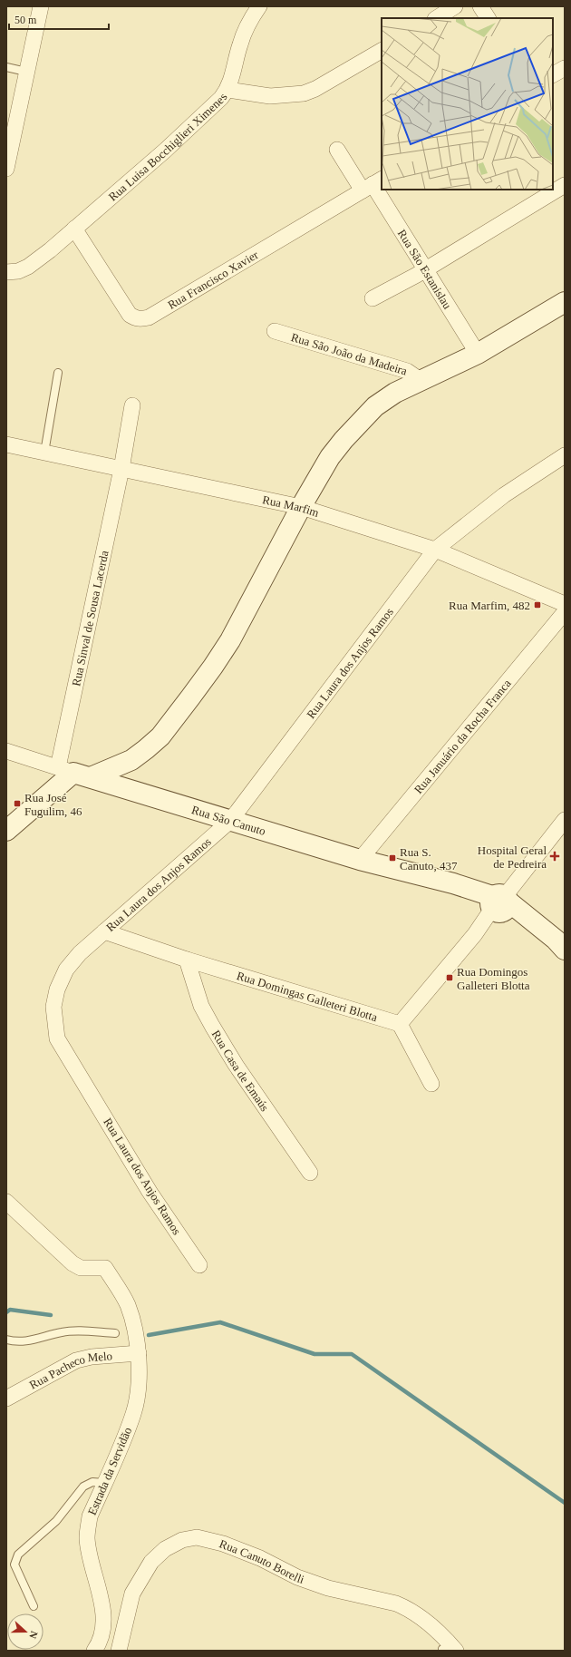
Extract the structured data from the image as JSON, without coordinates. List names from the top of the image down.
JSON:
{
  "streets": {
    "street": [
      "Rua Luisa Bocchiglieri Ximenes",
      "Rua São Estanislau",
      "Rua Francisco Xavier",
      "Rua São João da Madeira",
      "Rua Marfim",
      "Rua Sinval de Sousa Lacerda",
      "Rua Laura dos Anjos Ramos",
      "Rua Januário da Rocha Franca",
      "Rua São Canuto",
      "Rua Domingas Galleteri Blotta",
      "Rua Casa de Emaús",
      "Rua Pacheco Melo",
      "Estrada da Servidão",
      "Rua Canuto Borelli"
    ]
  },
  "crossings": [
    ["Rua Luisa Bocchiglieri Ximenes", "Rua Francisco Xavier"],
    ["Rua São Estanislau", "Rua Francisco Xavier"],
    ["Rua Marfim", "Rua Sinval de Sousa Lacerda"],
    ["Rua Marfim", "Rua Laura dos Anjos Ramos"],
    ["Rua Sinval de Sousa Lacerda", "Rua São Canuto"],
    ["Rua Laura dos Anjos Ramos", "Rua São Canuto"],
    ["Rua Laura dos Anjos Ramos", "Rua Domingas Galleteri Blotta"],
    ["Rua Januário da Rocha Franca", "Rua São Canuto"],
    ["Rua Domingas Galleteri Blotta", "Rua Casa de Emaús"],
    ["Rua Pacheco Melo", "Estrada da Servidão"]
  ],
  "places": {
    "transit": [
      "Rua Marfim, 482",
      "Rua José Fugulim, 46",
      "Rua S. Canuto, 437",
      "Rua Domingos Galleteri Blotta"
    ],
    "health": ["Hospital Geral de Pedreira"]
  },
  "scale_bar": "50 m",
  "north": "right"
}
